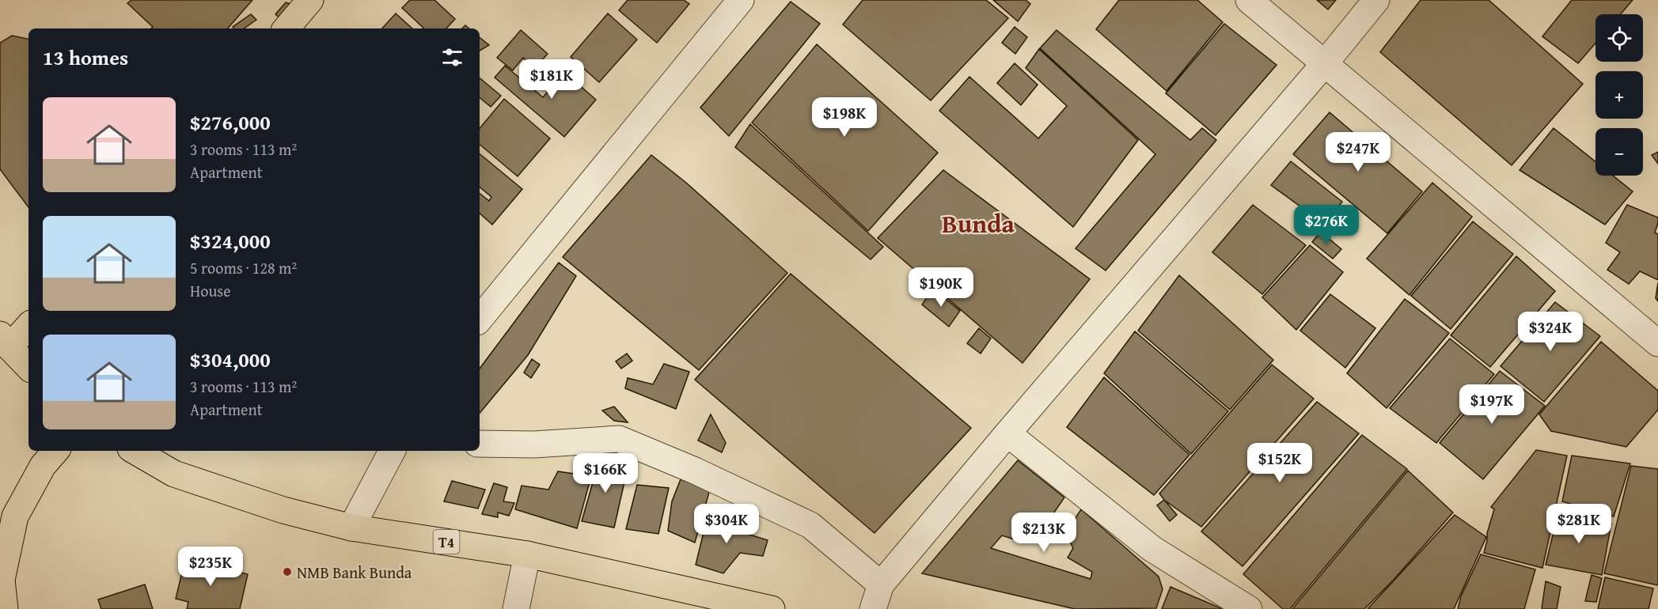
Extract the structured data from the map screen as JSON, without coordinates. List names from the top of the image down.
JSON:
{
  "streets": {
    "main road": ["T4"]
  },
  "districts": ["Bunda"],
  "places": ["NMB Bank Bunda"],
  "page": {
    "map_buttons": ["+", "−"],
    "heading": "13 homes",
    "price": [
      "$181K",
      "$198K",
      "$247K",
      "$276K",
      "$190K",
      "$324K",
      "$197K",
      "$152K",
      "$166K",
      "$304K",
      "$281K",
      "$213K",
      "$235K"
    ],
    "list": [
      {
        "name": "$276,000",
        "note": "3 rooms · 113 m² · Apartment"
      },
      {
        "name": "$324,000",
        "note": "5 rooms · 128 m² · House"
      },
      {
        "name": "$304,000",
        "note": "3 rooms · 113 m² · Apartment"
      }
    ]
  }
}
